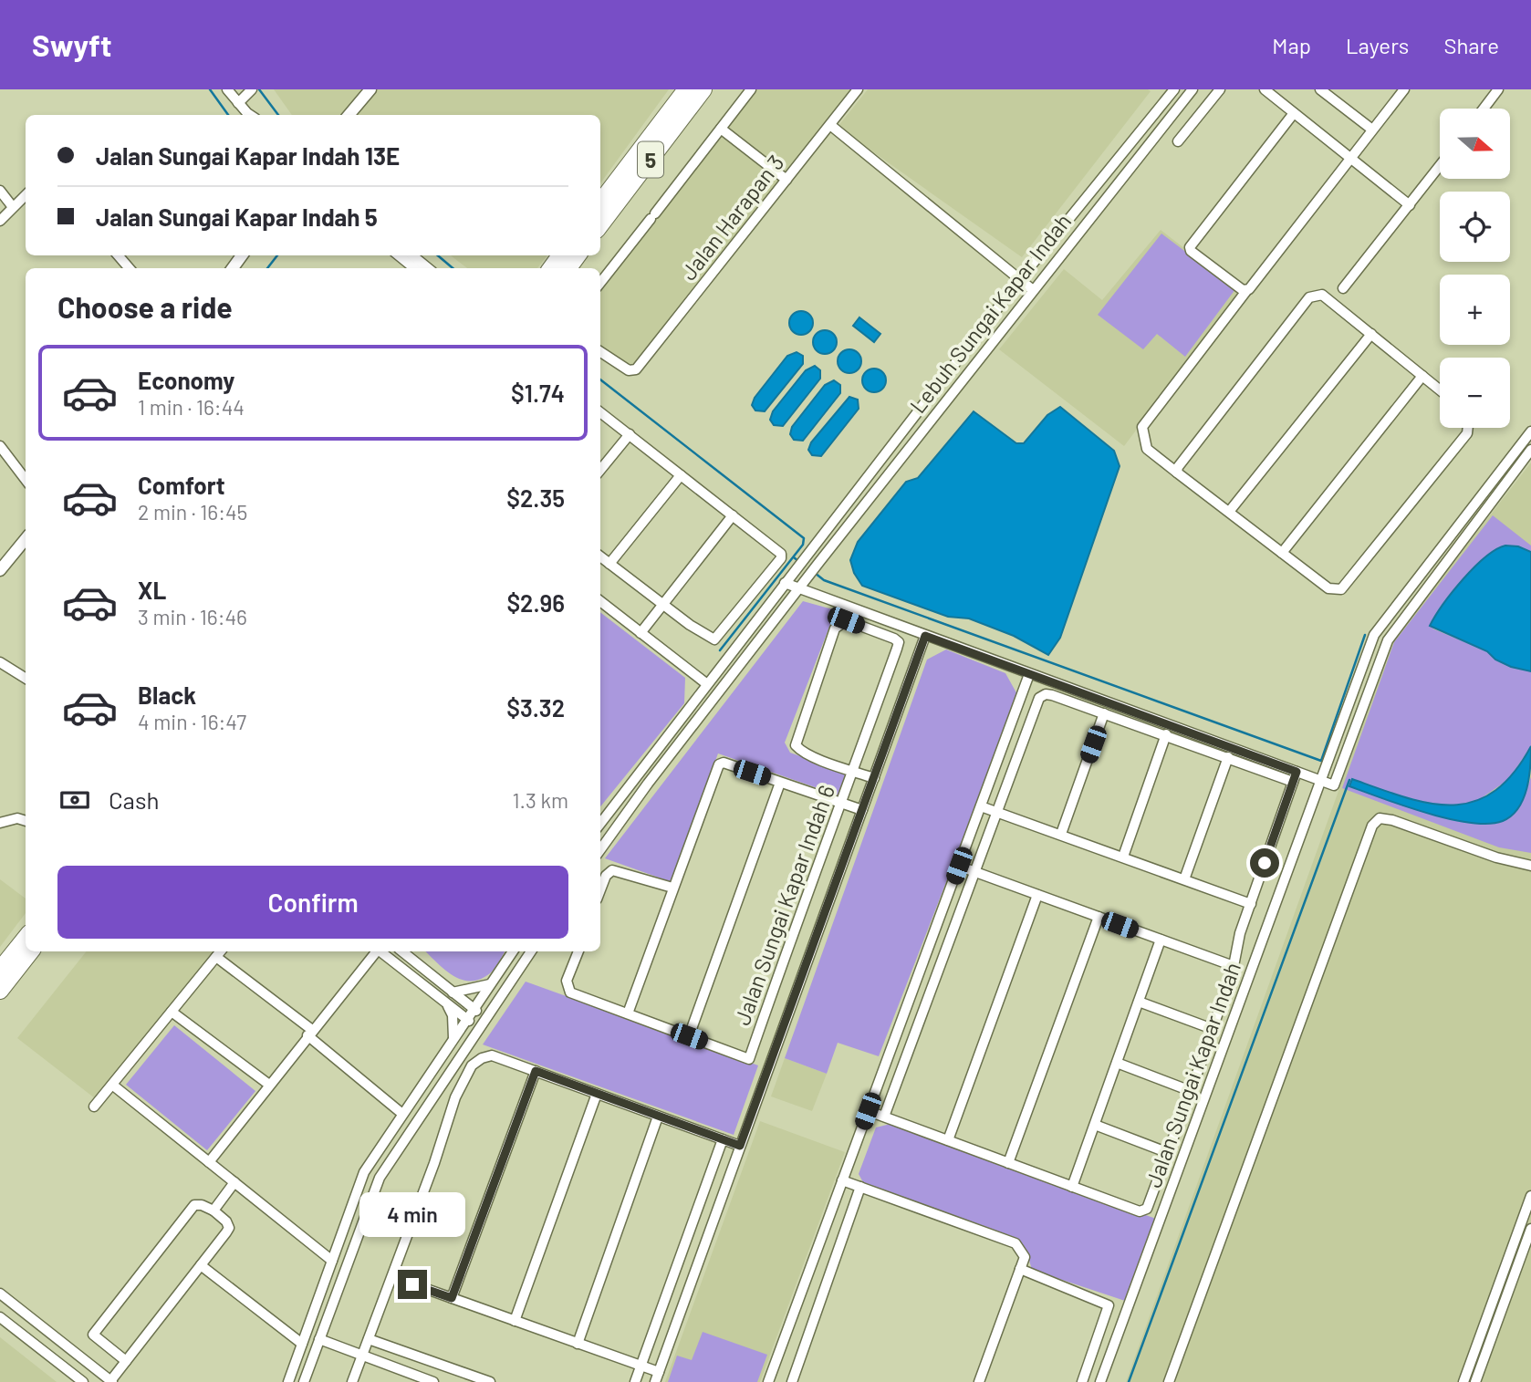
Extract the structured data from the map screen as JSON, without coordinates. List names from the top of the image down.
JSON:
{
  "streets": {
    "highway": ["5"],
    "street": [
      "Jalan Harapan 3",
      "Lebuh Sungai Kapar Indah",
      "Jalan Sungai Kapar Indah 6",
      "Jalan Sungai Kapar Indah"
    ]
  },
  "north": "right",
  "page": {
    "header": "Swyft",
    "nav": ["Map", "Layers", "Share"],
    "map_buttons": ["+", "−"],
    "banner": ["Jalan Sungai Kapar Indah 13E", "Jalan Sungai Kapar Indah 5"],
    "heading": "Choose a ride",
    "list": [
      {
        "name": "Economy",
        "note": "1 min · 16:44",
        "value": "$1.74"
      },
      {
        "name": "Comfort",
        "note": "2 min · 16:45",
        "value": "$2.35"
      },
      {
        "name": "XL",
        "note": "3 min · 16:46",
        "value": "$2.96"
      },
      {
        "name": "Black",
        "note": "4 min · 16:47",
        "value": "$3.32"
      }
    ],
    "pay": ["Cash", "1.3 km"],
    "buttons": "Confirm",
    "bubble": "4 min"
  }
}
